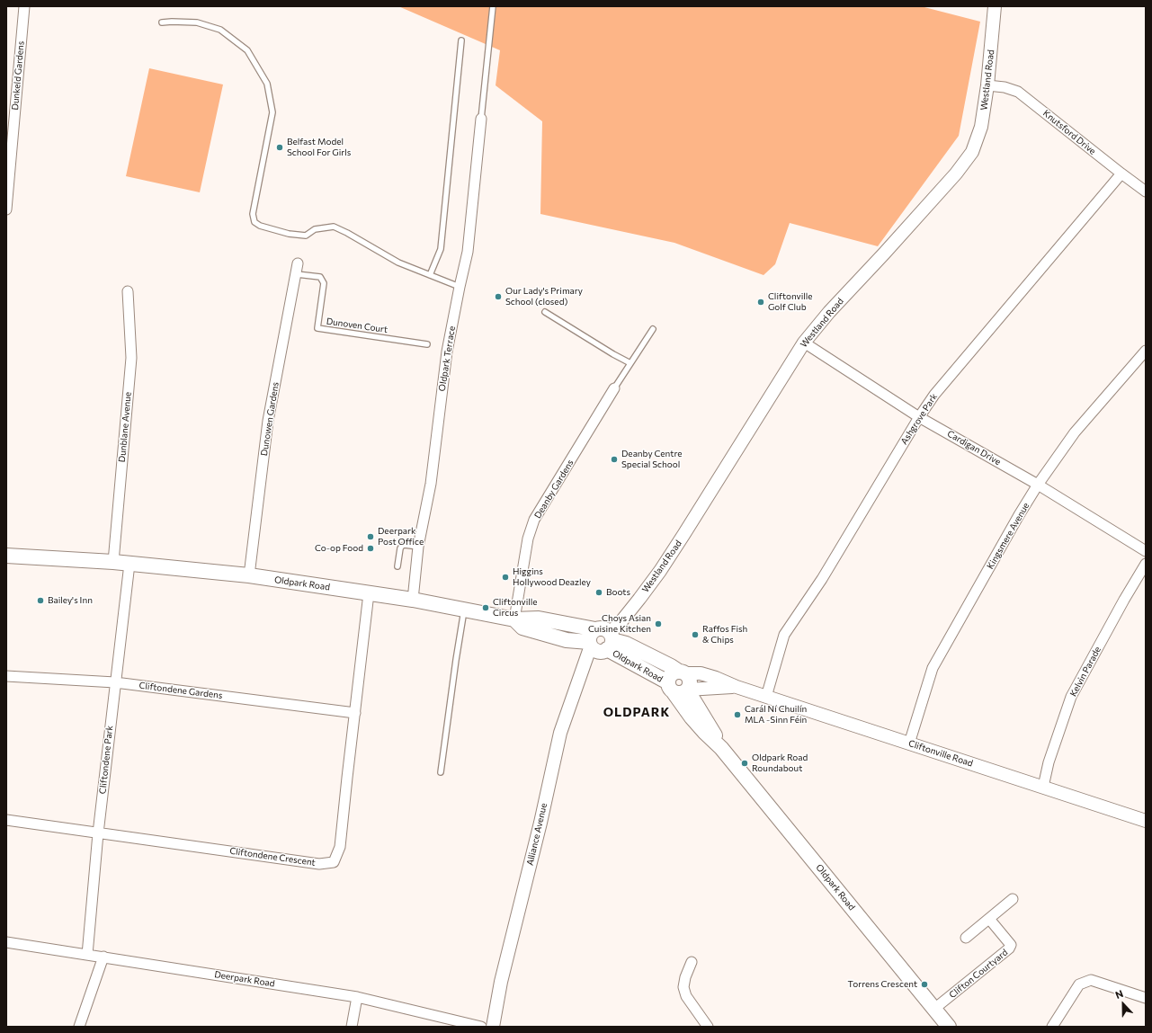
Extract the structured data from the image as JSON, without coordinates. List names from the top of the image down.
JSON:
{
  "streets": {
    "main road": ["Oldpark Road", "Cliftonville Road"],
    "street": [
      "Dunkeld Gardens",
      "Westland Road",
      "Knutsford Drive",
      "Oldpark Terrace",
      "Dunowen Gardens",
      "Ashgrove Park",
      "Dunblane Avenue",
      "Cardigan Drive",
      "Deanby Gardens",
      "Kingsmere Avenue",
      "Kelvin Parade",
      "Cliftondene Gardens",
      "Cliftondene Park",
      "Alliance Avenue",
      "Cliftondene Crescent",
      "Clifton Courtyard",
      "Deerpark Road"
    ],
    "lane": ["Dunoven Court"]
  },
  "crossings": [
    ["Westland Road", "Knutsford Drive"],
    ["Westland Road", "Cardigan Drive"],
    ["Westland Road", "Oldpark Road"],
    ["Westland Road", "Cliftonville Road"],
    ["Westland Road", "Alliance Avenue"],
    ["Knutsford Drive", "Ashgrove Park"],
    ["Dunoven Court", "Dunowen Gardens"],
    ["Oldpark Terrace", "Oldpark Road"],
    ["Dunowen Gardens", "Oldpark Road"],
    ["Ashgrove Park", "Cardigan Drive"],
    ["Ashgrove Park", "Cliftonville Road"],
    ["Dunblane Avenue", "Oldpark Road"],
    ["Cardigan Drive", "Kingsmere Avenue"],
    ["Deanby Gardens", "Oldpark Road"],
    ["Kingsmere Avenue", "Cliftonville Road"],
    ["Oldpark Road", "Cliftonville Road"],
    ["Oldpark Road", "Cliftondene Park"],
    ["Oldpark Road", "Alliance Avenue"],
    ["Oldpark Road", "Cliftondene Crescent"],
    ["Oldpark Road", "Clifton Courtyard"],
    ["Kelvin Parade", "Cliftonville Road"],
    ["Cliftondene Gardens", "Cliftondene Park"],
    ["Cliftondene Gardens", "Cliftondene Crescent"],
    ["Cliftonville Road", "Alliance Avenue"],
    ["Cliftondene Park", "Cliftondene Crescent"],
    ["Cliftondene Park", "Deerpark Road"]
  ],
  "districts": ["OLDPARK"],
  "places": [
    "Belfast Model School For Girls",
    "Our Lady's Primary School (closed)",
    "Cliftonville Golf Club",
    "Deanby Centre Special School",
    "Deerpark Post Office",
    "Co-op Food",
    "Higgins Hollywood Deazley",
    "Boots",
    "Bailey's Inn",
    "Cliftonville Circus",
    "Choys Asian Cuisine Kitchen",
    "Raffos Fish & Chips",
    "Carál Ní Chuilín MLA -Sinn Féin",
    "Oldpark Road Roundabout",
    "Torrens Crescent"
  ],
  "north": "top"
}
